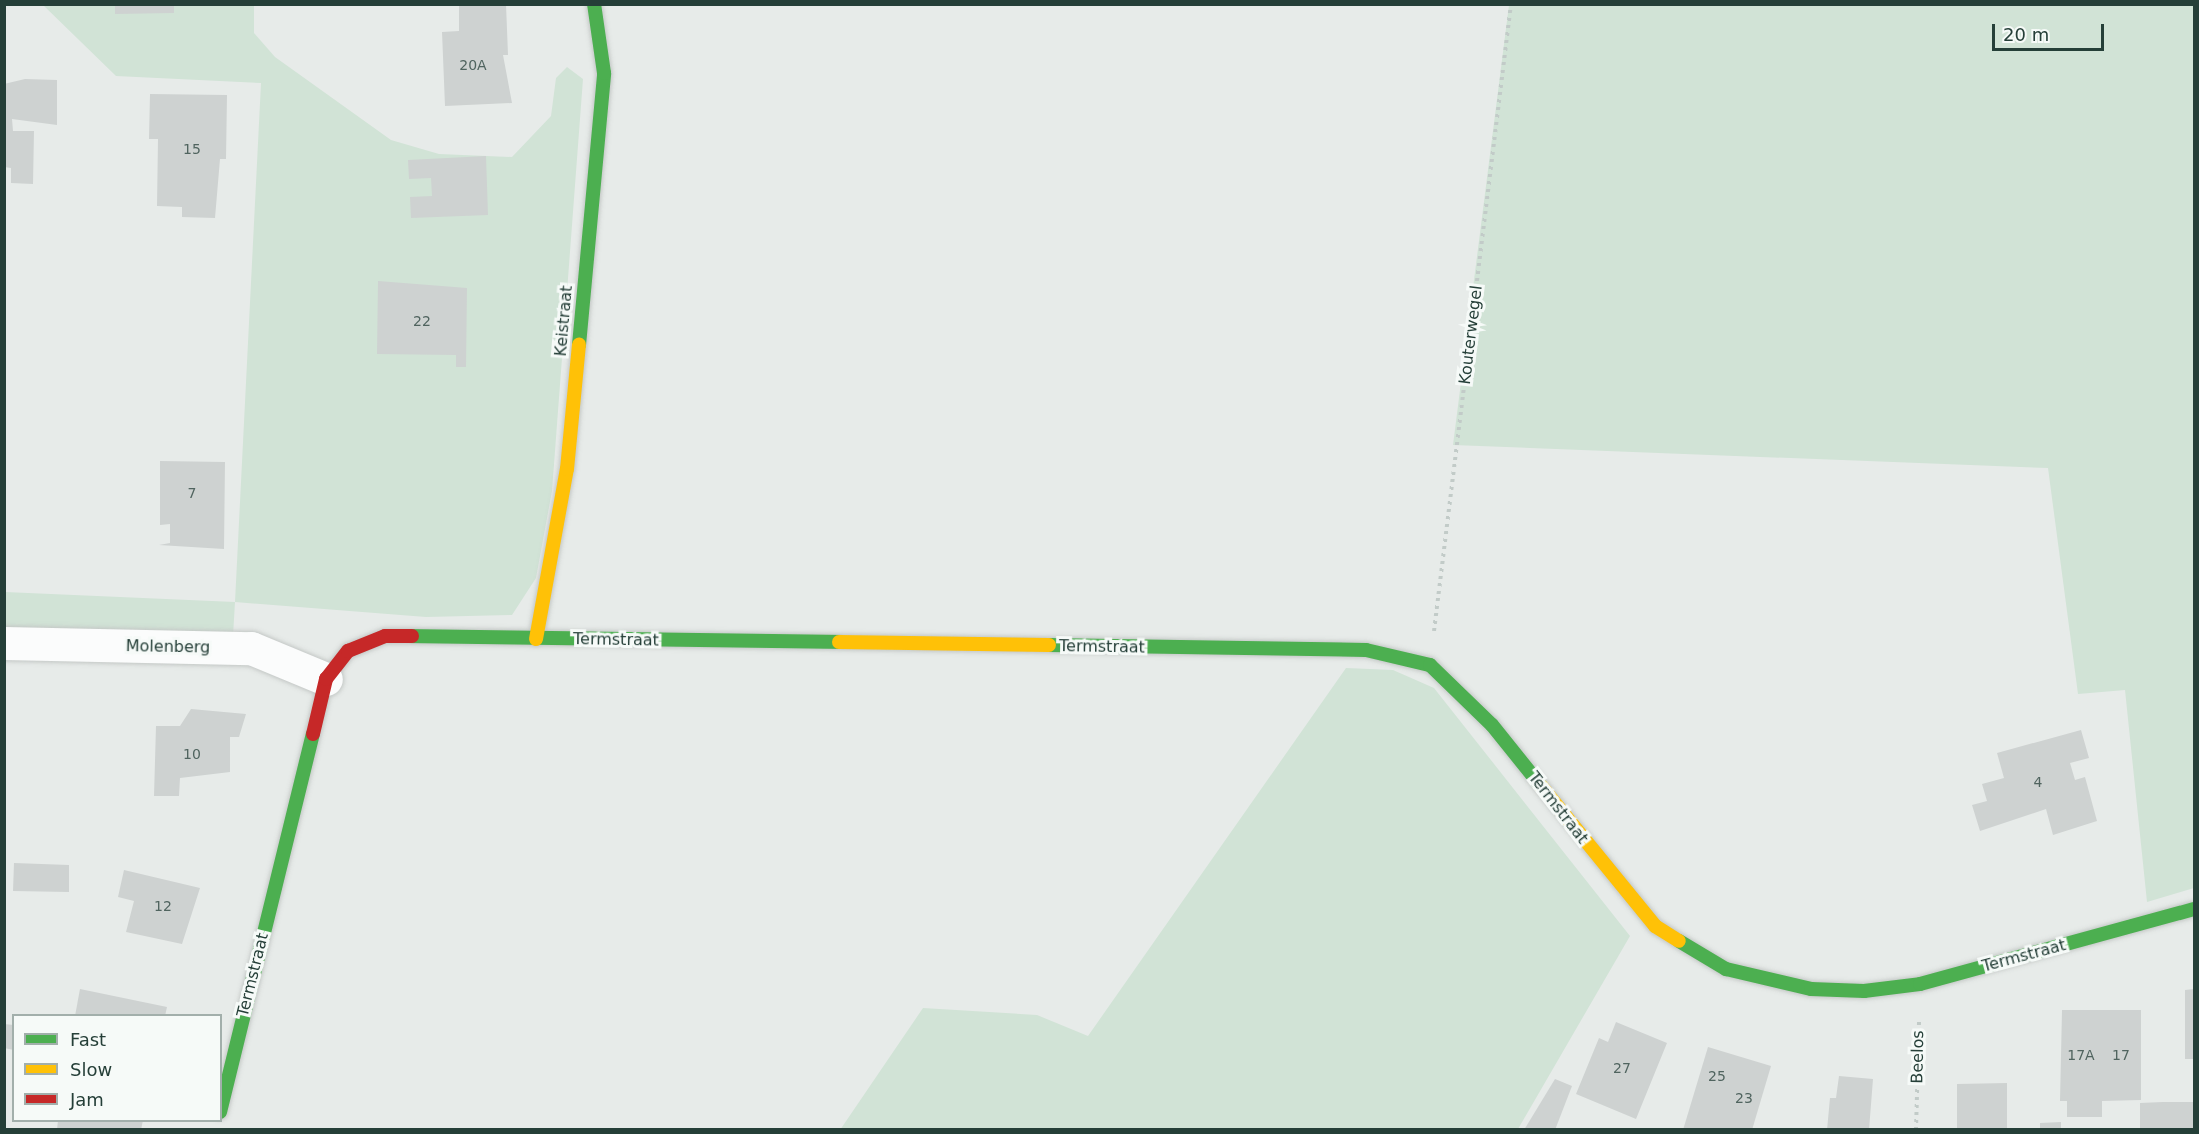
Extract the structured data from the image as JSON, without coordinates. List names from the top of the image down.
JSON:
{
  "streets": {
    "street": ["Keistraat", "Termstraat", "Molenberg"],
    "path": ["Kouterwegel", "Beelos"]
  },
  "crossings": [
    ["Keistraat", "Termstraat"],
    ["Kouterwegel", "Termstraat"],
    ["Termstraat", "Molenberg"],
    ["Termstraat", "Beelos"]
  ],
  "house_numbers": [
    "20A",
    "15",
    "22",
    "7",
    "10",
    "4",
    "12",
    "17A",
    "17",
    "27",
    "25",
    "23"
  ],
  "legend": ["Fast", "Slow", "Jam"],
  "scale_bar": "20 m"
}
